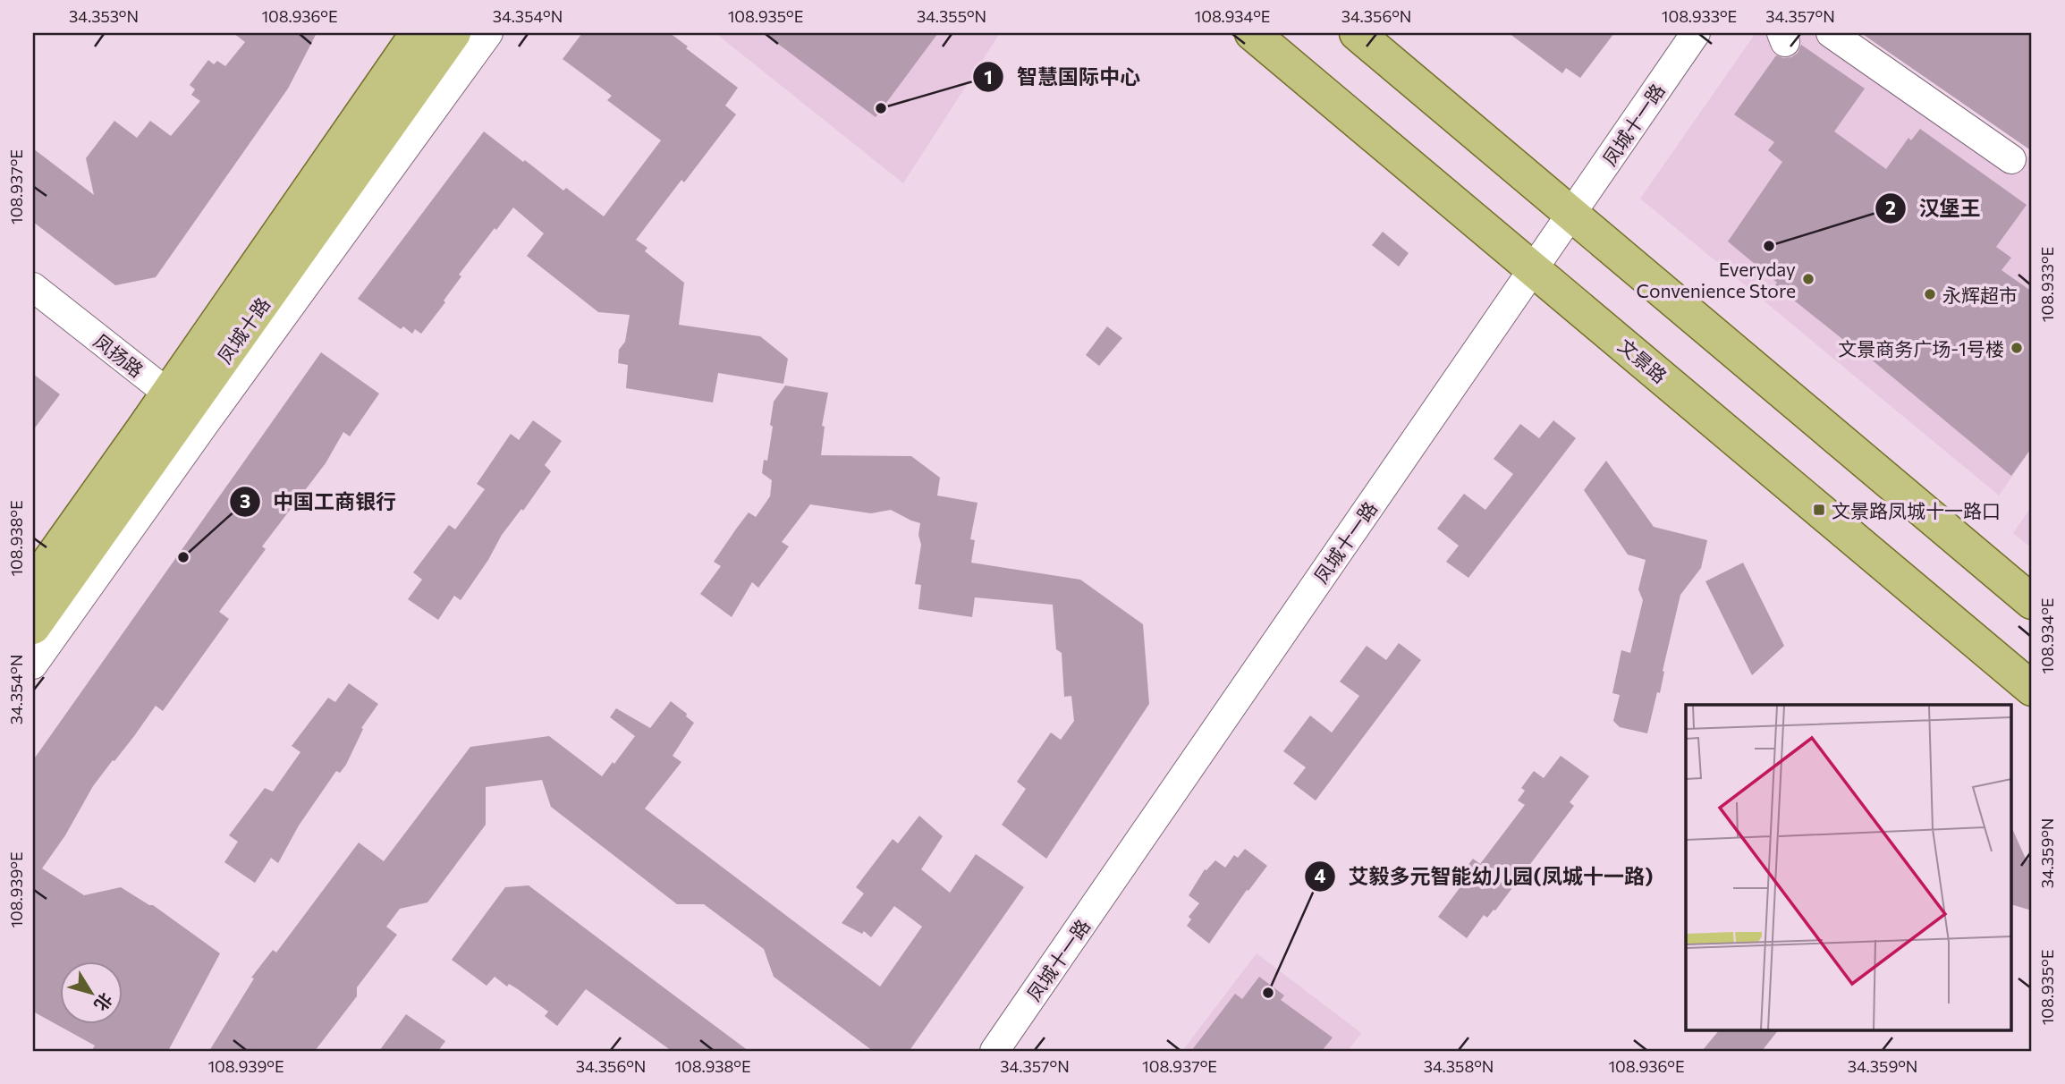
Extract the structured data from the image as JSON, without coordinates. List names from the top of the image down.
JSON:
{
  "streets": {
    "main road": ["凤城十路", "文景路"],
    "street": ["凤城十一路", "凤扬路"]
  },
  "crossings": [
    ["凤城十一路", "文景路"],
    ["凤城十路", "凤扬路"]
  ],
  "places": {
    "other": [
      "智慧国际中心",
      "汉堡王",
      "Everyday Convenience Store",
      "永辉超市",
      "文景商务广场-1号楼",
      "中国工商银行",
      "艾毅多元智能幼儿园(凤城十一路)"
    ],
    "transit": ["文景路凤城十一路口"]
  },
  "north": "bottom right",
  "coordinates": [
    "34.353°N",
    "108.936°E",
    "34.354°N",
    "108.935°E",
    "34.355°N",
    "108.934°E",
    "34.356°N",
    "108.933°E",
    "34.357°N",
    "108.937°E",
    "108.938°E",
    "34.359°N",
    "108.939°E",
    "34.358°N"
  ]
}
